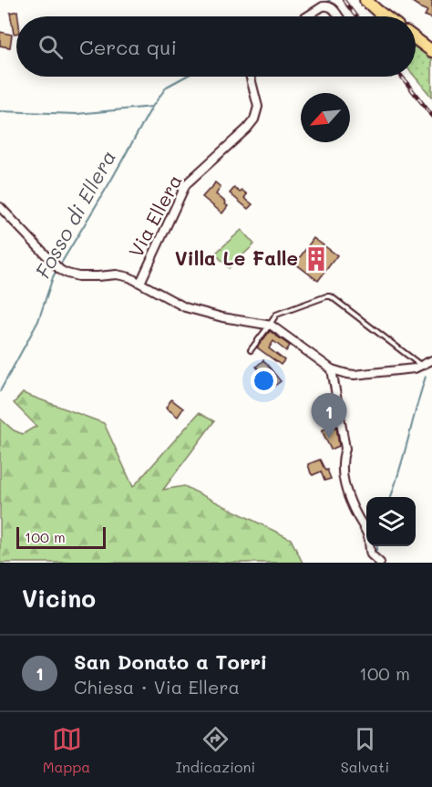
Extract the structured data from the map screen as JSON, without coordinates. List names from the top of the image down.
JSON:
{
  "streets": {
    "street": ["Via Ellera"]
  },
  "water": ["Fosso di Ellera"],
  "places": {
    "building": ["Villa Le Falle"]
  },
  "scale_bar": "100 m",
  "north": "bottom left",
  "page": {
    "search": "Cerca qui",
    "pins": "1",
    "scale": "100 m",
    "heading": "Vicino",
    "list": [
      {
        "mark": "1",
        "name": "San Donato a Torri",
        "note": "Chiesa · Via Ellera",
        "value": "100 m"
      }
    ],
    "nav": ["Mappa", "Indicazioni", "Salvati"]
  }
}
